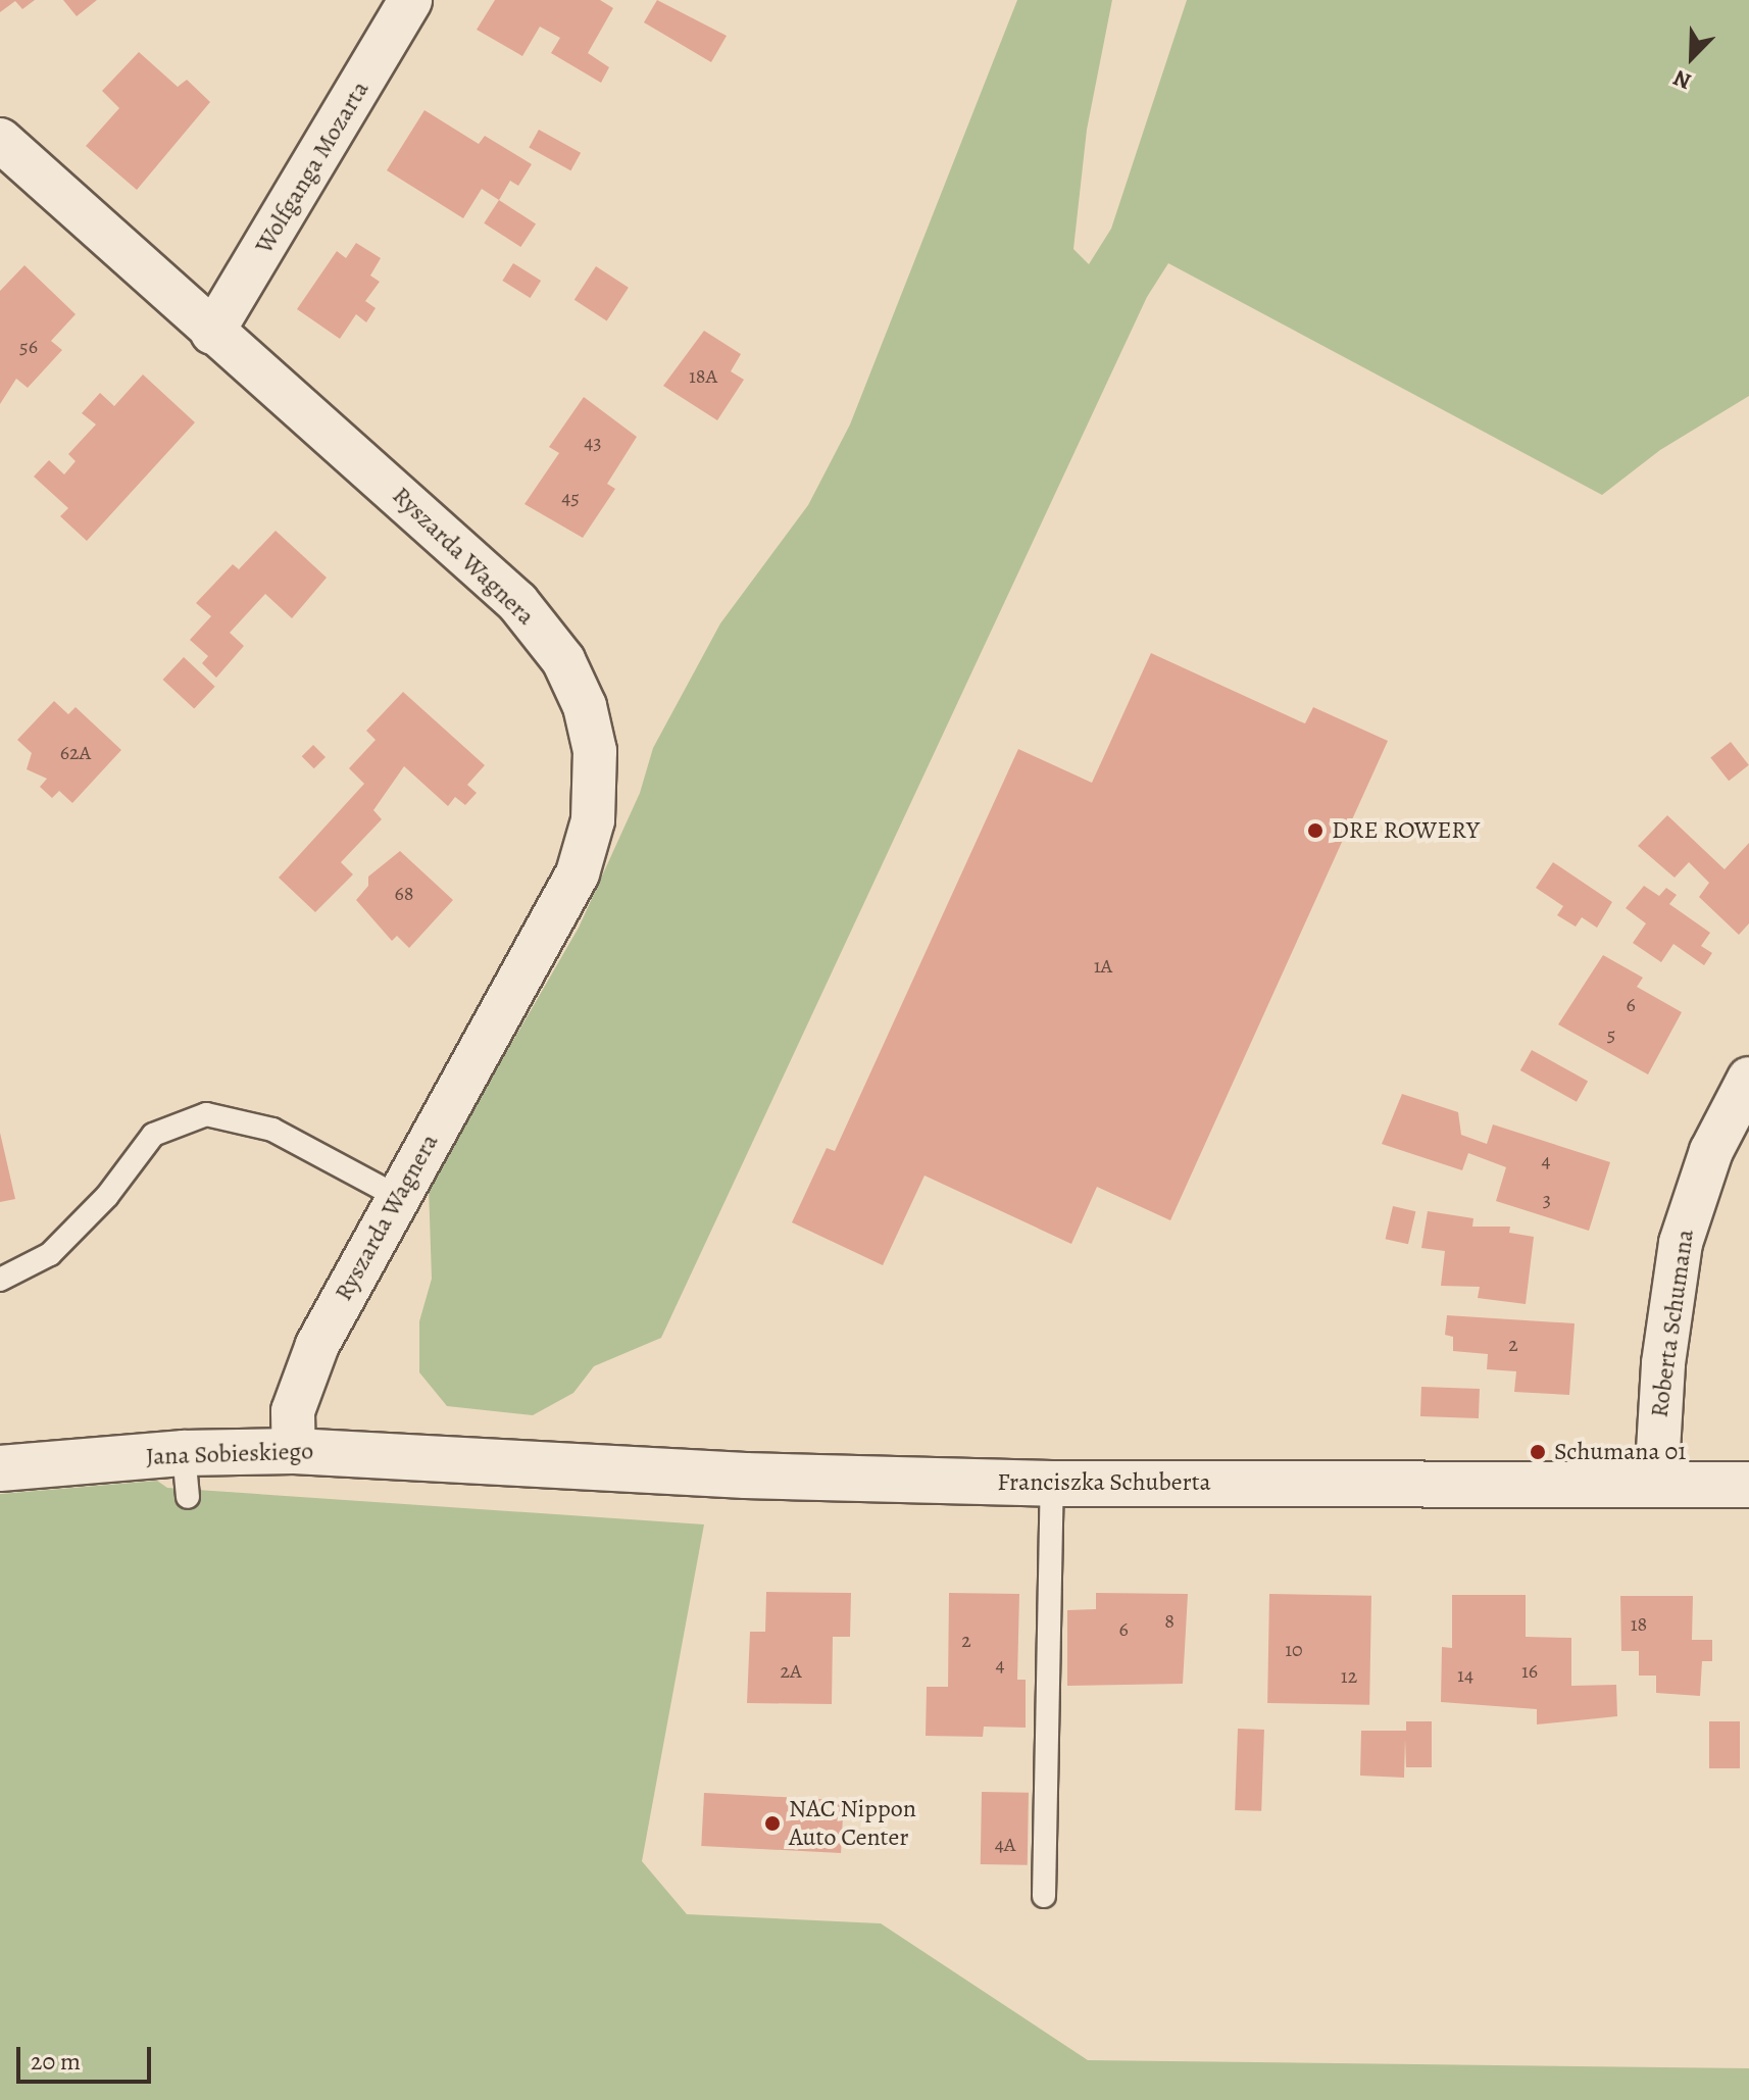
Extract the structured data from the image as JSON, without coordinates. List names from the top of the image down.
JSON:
{
  "streets": {
    "main road": ["Jana Sobieskiego", "Franciszka Schuberta"],
    "street": ["Wolfganga Mozarta", "Ryszarda Wagnera", "Roberta Schumana"]
  },
  "crossings": [
    ["Wolfganga Mozarta", "Ryszarda Wagnera"],
    ["Ryszarda Wagnera", "Jana Sobieskiego"],
    ["Roberta Schumana", "Franciszka Schuberta"],
    ["Jana Sobieskiego", "Franciszka Schuberta"]
  ],
  "places": ["DRE ROWERY", "Schumana 01", "NAC Nippon Auto Center"],
  "house_numbers": [
    "56",
    "18A",
    "43",
    "45",
    "62A",
    "68",
    "1A",
    "6",
    "5",
    "4",
    "3",
    "2",
    "8",
    "18",
    "6",
    "2",
    "10",
    "4",
    "2A",
    "16",
    "14",
    "12",
    "4A"
  ],
  "scale_bar": "20 m",
  "north": "bottom left"
}
